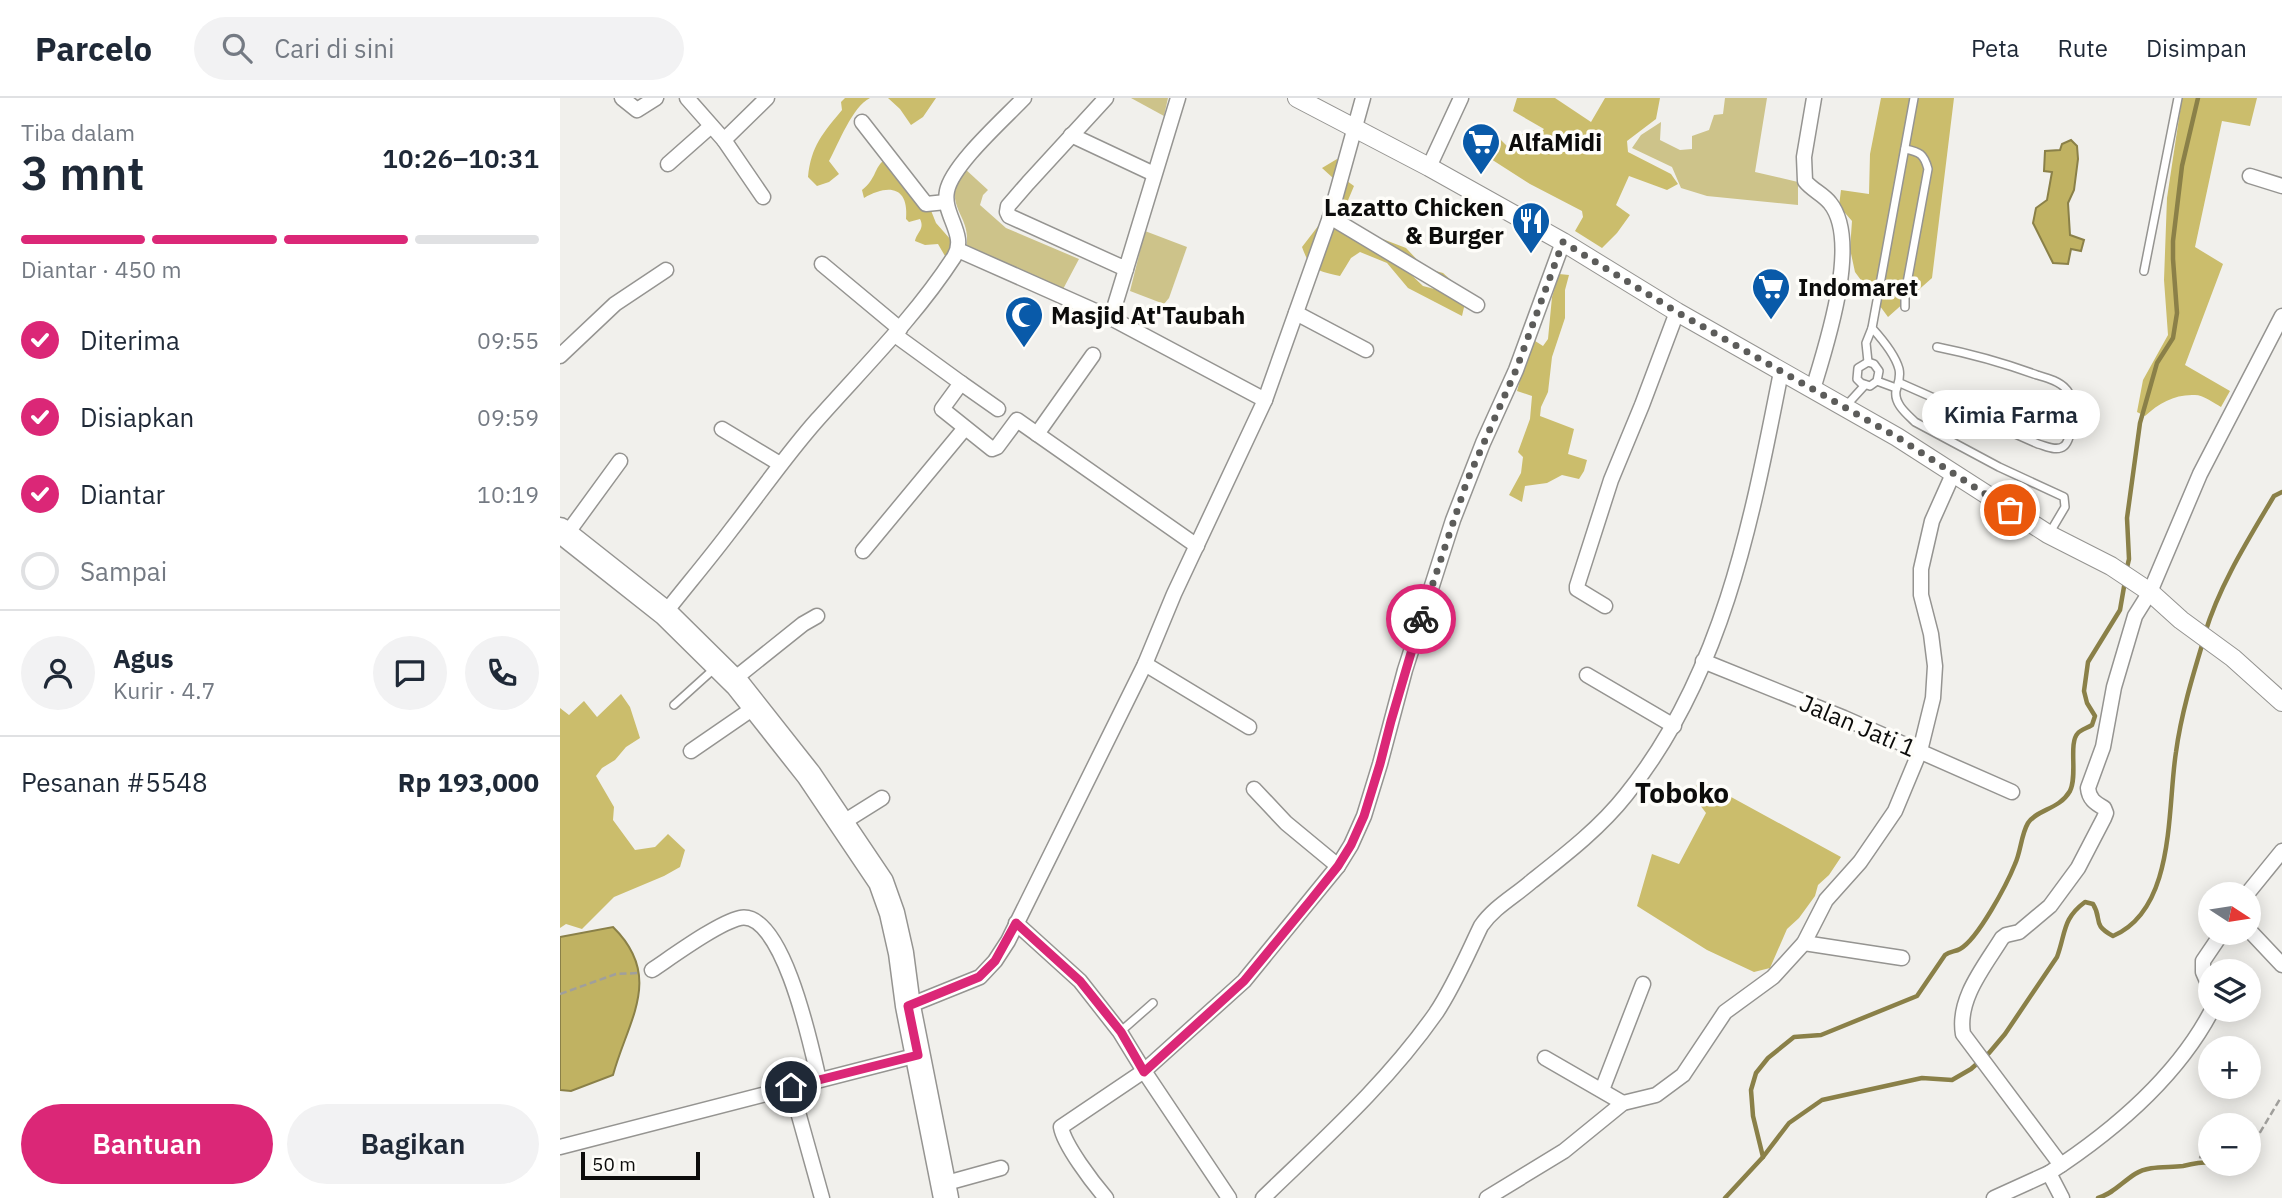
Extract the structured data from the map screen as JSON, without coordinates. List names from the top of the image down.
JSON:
{
  "streets": {
    "street": ["Jalan Jati 1"]
  },
  "districts": ["Toboko"],
  "places": {
    "supermarket": ["AlfaMidi", "Indomaret"],
    "restaurant": ["Lazatto Chicken & Burger"],
    "mosque": ["Masjid At'Taubah"],
    "other": ["Kimia Farma"]
  },
  "scale_bar": "50 m",
  "north": "right",
  "page": {
    "header": "Parcelo",
    "search": "Cari di sini",
    "nav": ["Peta", "Rute", "Disimpan"],
    "heading": ["3 mnt", "Tiba dalam", "10:26–10:31"],
    "panel": [
      "Agus",
      "Kurir · 4.7",
      "Pesanan #5548",
      "Rp 193,000"
    ],
    "bar": "Diantar · 450 m",
    "list": [
      ["Diterima", "09:55"],
      ["Disiapkan", "09:59"],
      ["Diantar", "10:19"],
      "Sampai"
    ],
    "bubble": "Kimia Farma",
    "map_buttons": ["+", "−"],
    "buttons": ["Bantuan", "Bagikan"],
    "scale": "50 m"
  }
}
